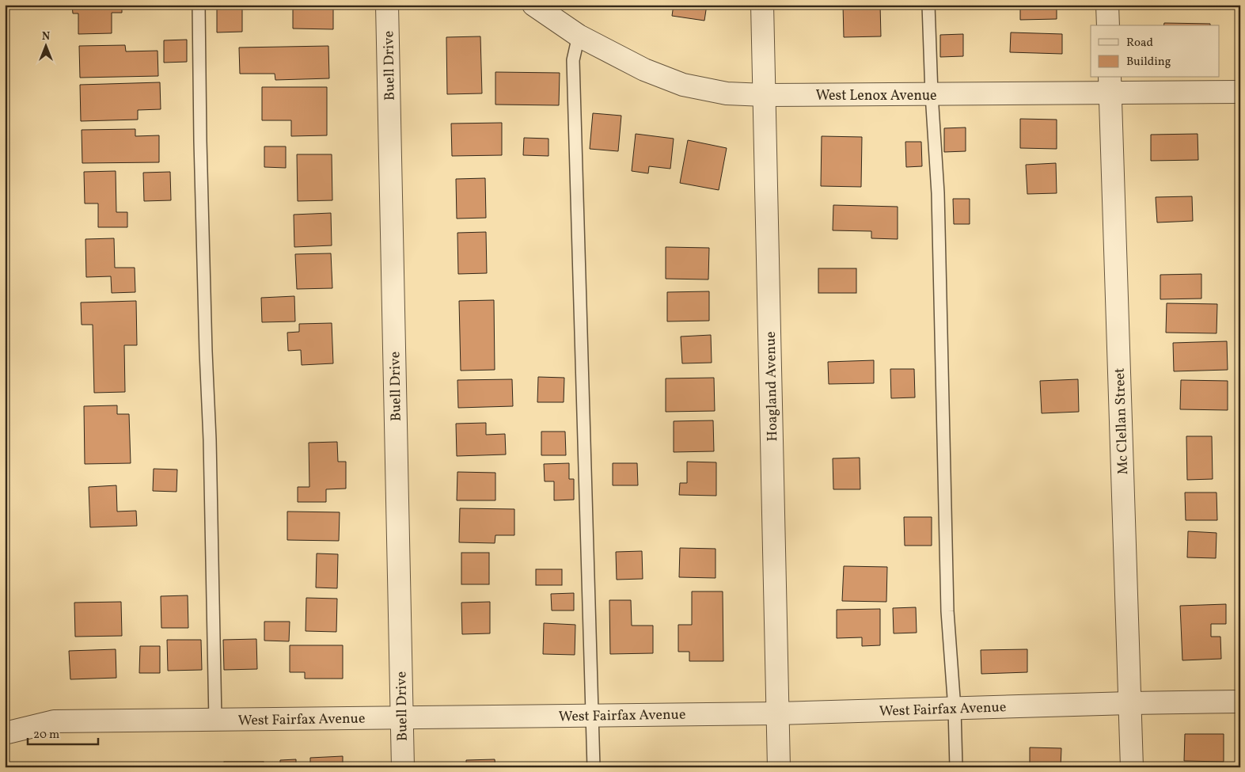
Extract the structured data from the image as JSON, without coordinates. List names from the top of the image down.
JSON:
{
  "streets": {
    "street": [
      "Buell Drive",
      "West Lenox Avenue",
      "Hoagland Avenue",
      "Mc Clellan Street",
      "West Fairfax Avenue"
    ]
  },
  "crossings": [
    ["Buell Drive", "West Fairfax Avenue"],
    ["West Lenox Avenue", "Hoagland Avenue"],
    ["West Lenox Avenue", "Mc Clellan Street"],
    ["Hoagland Avenue", "West Fairfax Avenue"],
    ["Mc Clellan Street", "West Fairfax Avenue"]
  ],
  "legend": ["Road", "Building"],
  "scale_bar": "20 m",
  "north": "top"
}
